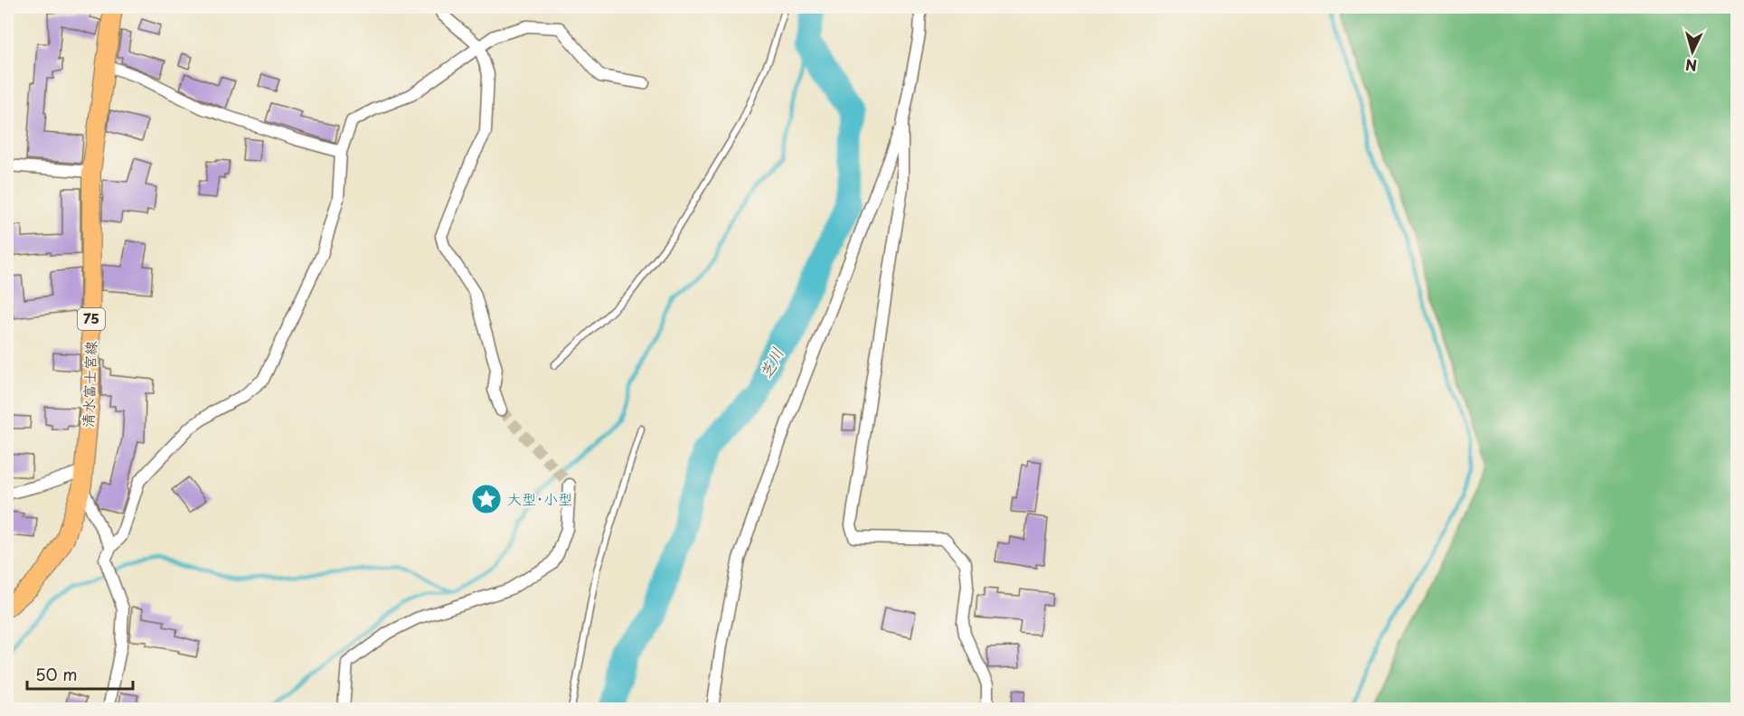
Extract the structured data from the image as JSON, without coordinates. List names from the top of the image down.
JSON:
{
  "streets": {
    "main road": ["75", "清水富士宮線"]
  },
  "water": ["芝川"],
  "places": {
    "place": ["大型･小型"]
  },
  "scale_bar": "50 m",
  "north": "bottom"
}
